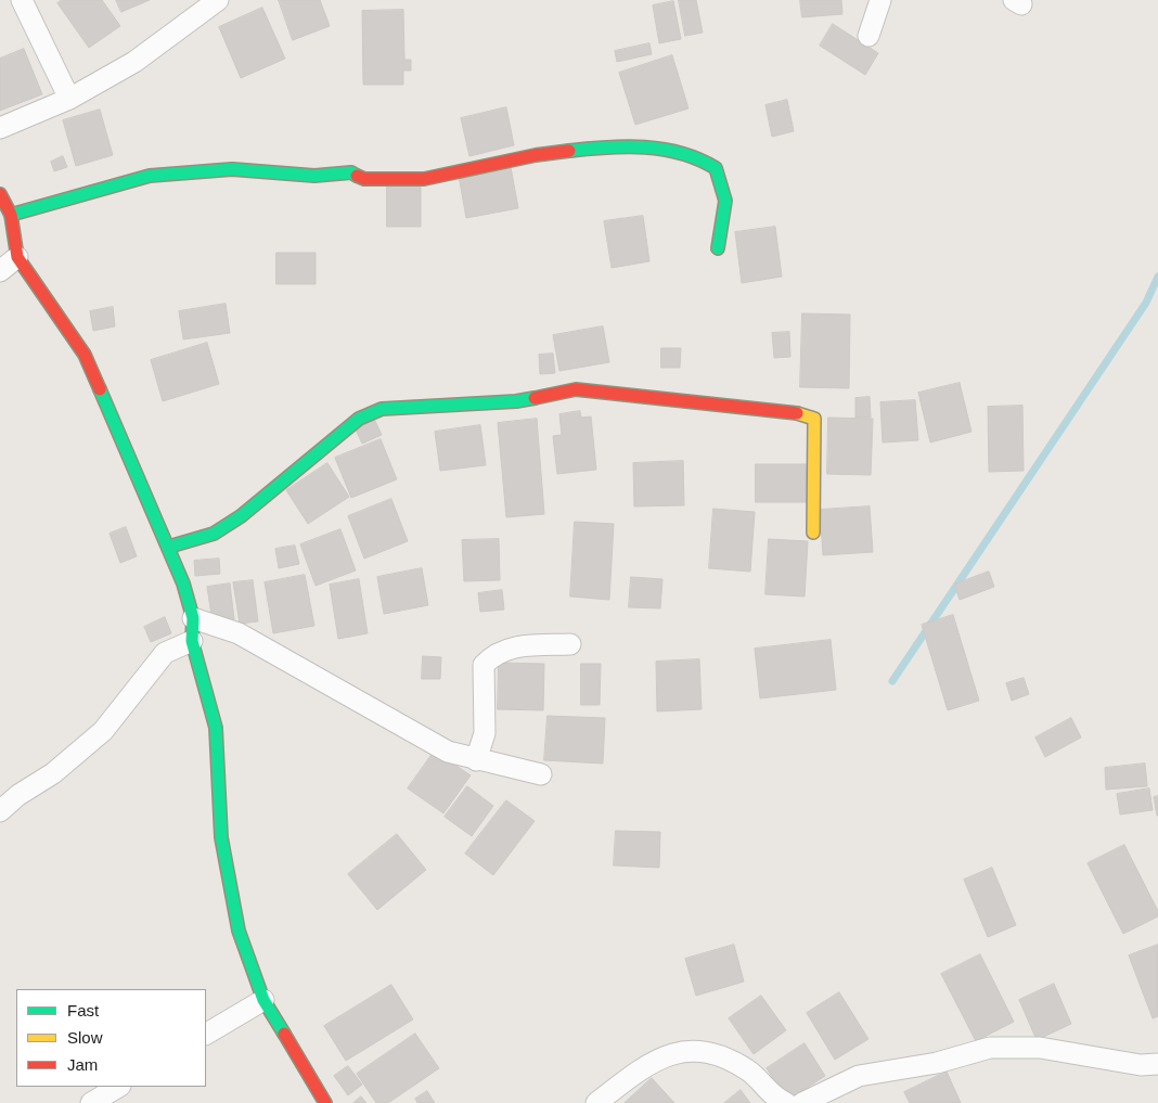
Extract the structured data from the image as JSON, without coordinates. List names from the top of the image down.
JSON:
{
  "legend": ["Fast", "Slow", "Jam"]
}
